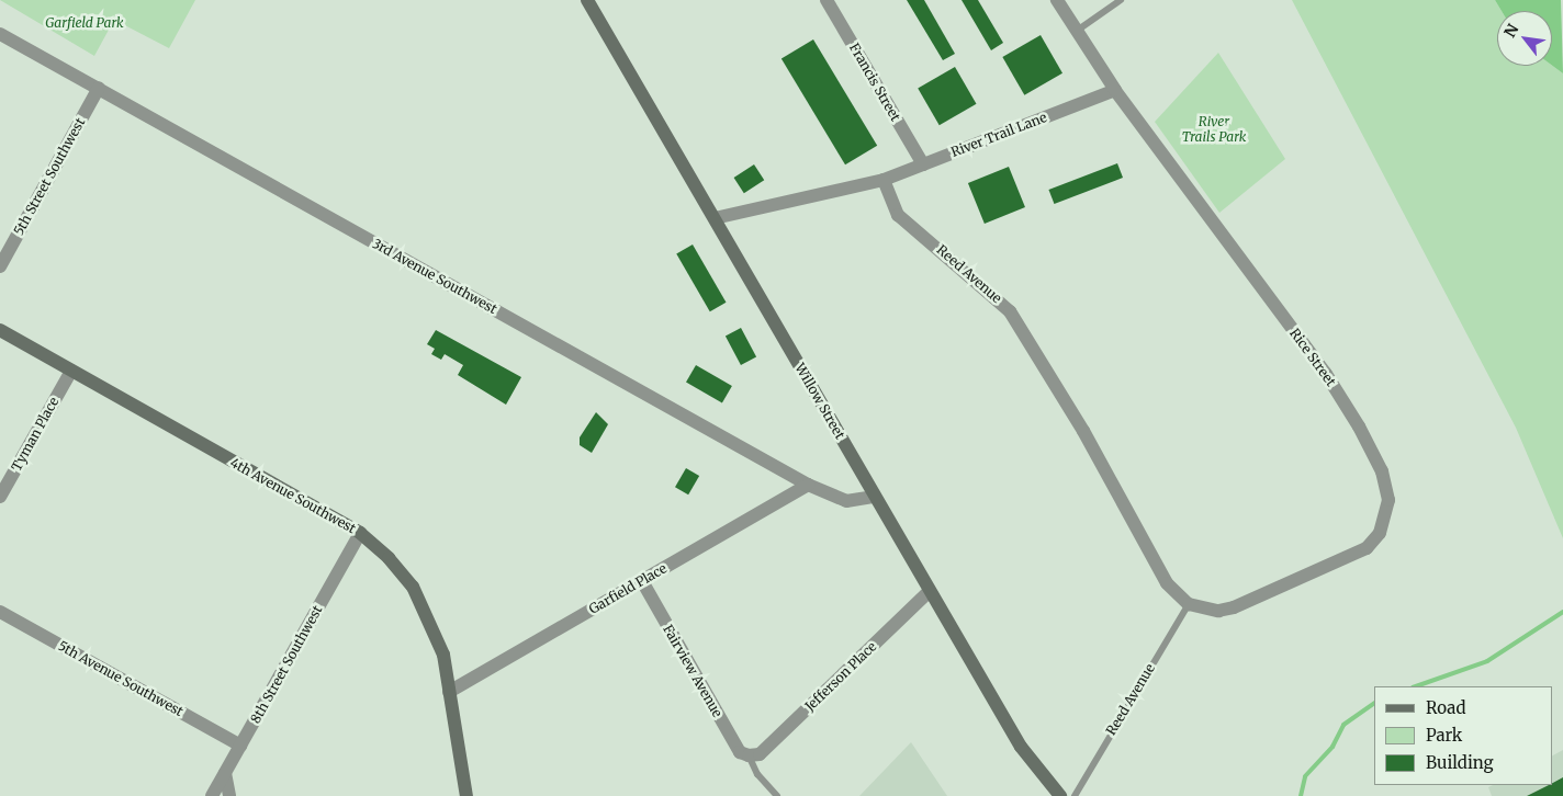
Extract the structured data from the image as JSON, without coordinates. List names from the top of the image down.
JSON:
{
  "streets": {
    "street": [
      "Francis Street",
      "River Trail Lane",
      "5th Street Southwest",
      "Reed Avenue",
      "3rd Avenue Southwest",
      "Rice Street",
      "Willow Street",
      "Tyman Place",
      "4th Avenue Southwest",
      "Garfield Place",
      "8th Street Southwest",
      "Fairview Avenue",
      "Jefferson Place",
      "5th Avenue Southwest"
    ]
  },
  "crossings": [
    ["Francis Street", "River Trail Lane"],
    ["River Trail Lane", "Reed Avenue"],
    ["River Trail Lane", "Rice Street"],
    ["5th Street Southwest", "3rd Avenue Southwest"],
    ["Reed Avenue", "Rice Street"],
    ["3rd Avenue Southwest", "Willow Street"],
    ["3rd Avenue Southwest", "Garfield Place"],
    ["Willow Street", "Jefferson Place"],
    ["Tyman Place", "4th Avenue Southwest"],
    ["4th Avenue Southwest", "Garfield Place"],
    ["4th Avenue Southwest", "8th Street Southwest"],
    ["Garfield Place", "Fairview Avenue"],
    ["8th Street Southwest", "5th Avenue Southwest"],
    ["Fairview Avenue", "Jefferson Place"]
  ],
  "parks": ["Garfield Park", "River Trails Park"],
  "legend": ["Road", "Park", "Building"],
  "north": "top left"
}
